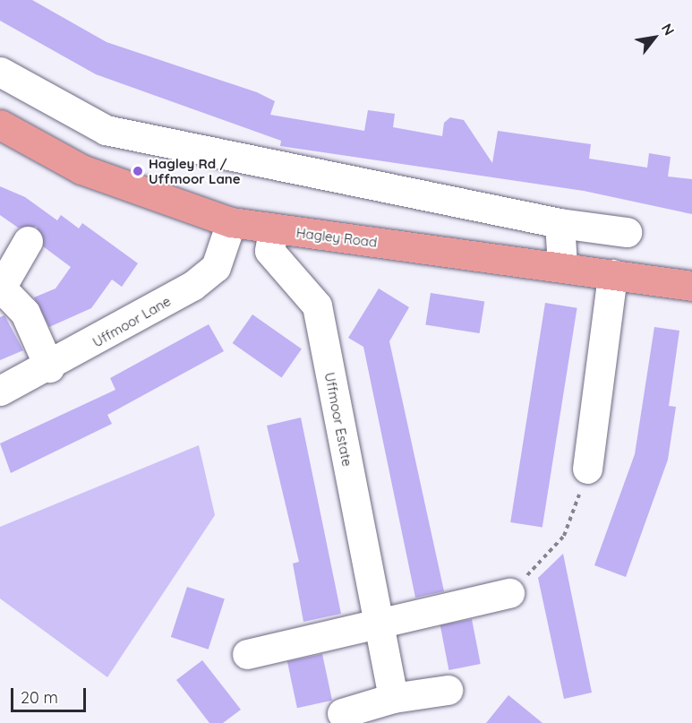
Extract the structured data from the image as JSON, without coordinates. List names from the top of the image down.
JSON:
{
  "streets": {
    "main road": ["Hagley Road"],
    "street": ["Uffmoor Lane", "Uffmoor Estate"]
  },
  "crossings": [
    ["Hagley Road", "Uffmoor Lane"],
    ["Hagley Road", "Uffmoor Estate"]
  ],
  "places": ["Hagley Rd / Uffmoor Lane"],
  "scale_bar": "20 m",
  "north": "top right"
}
